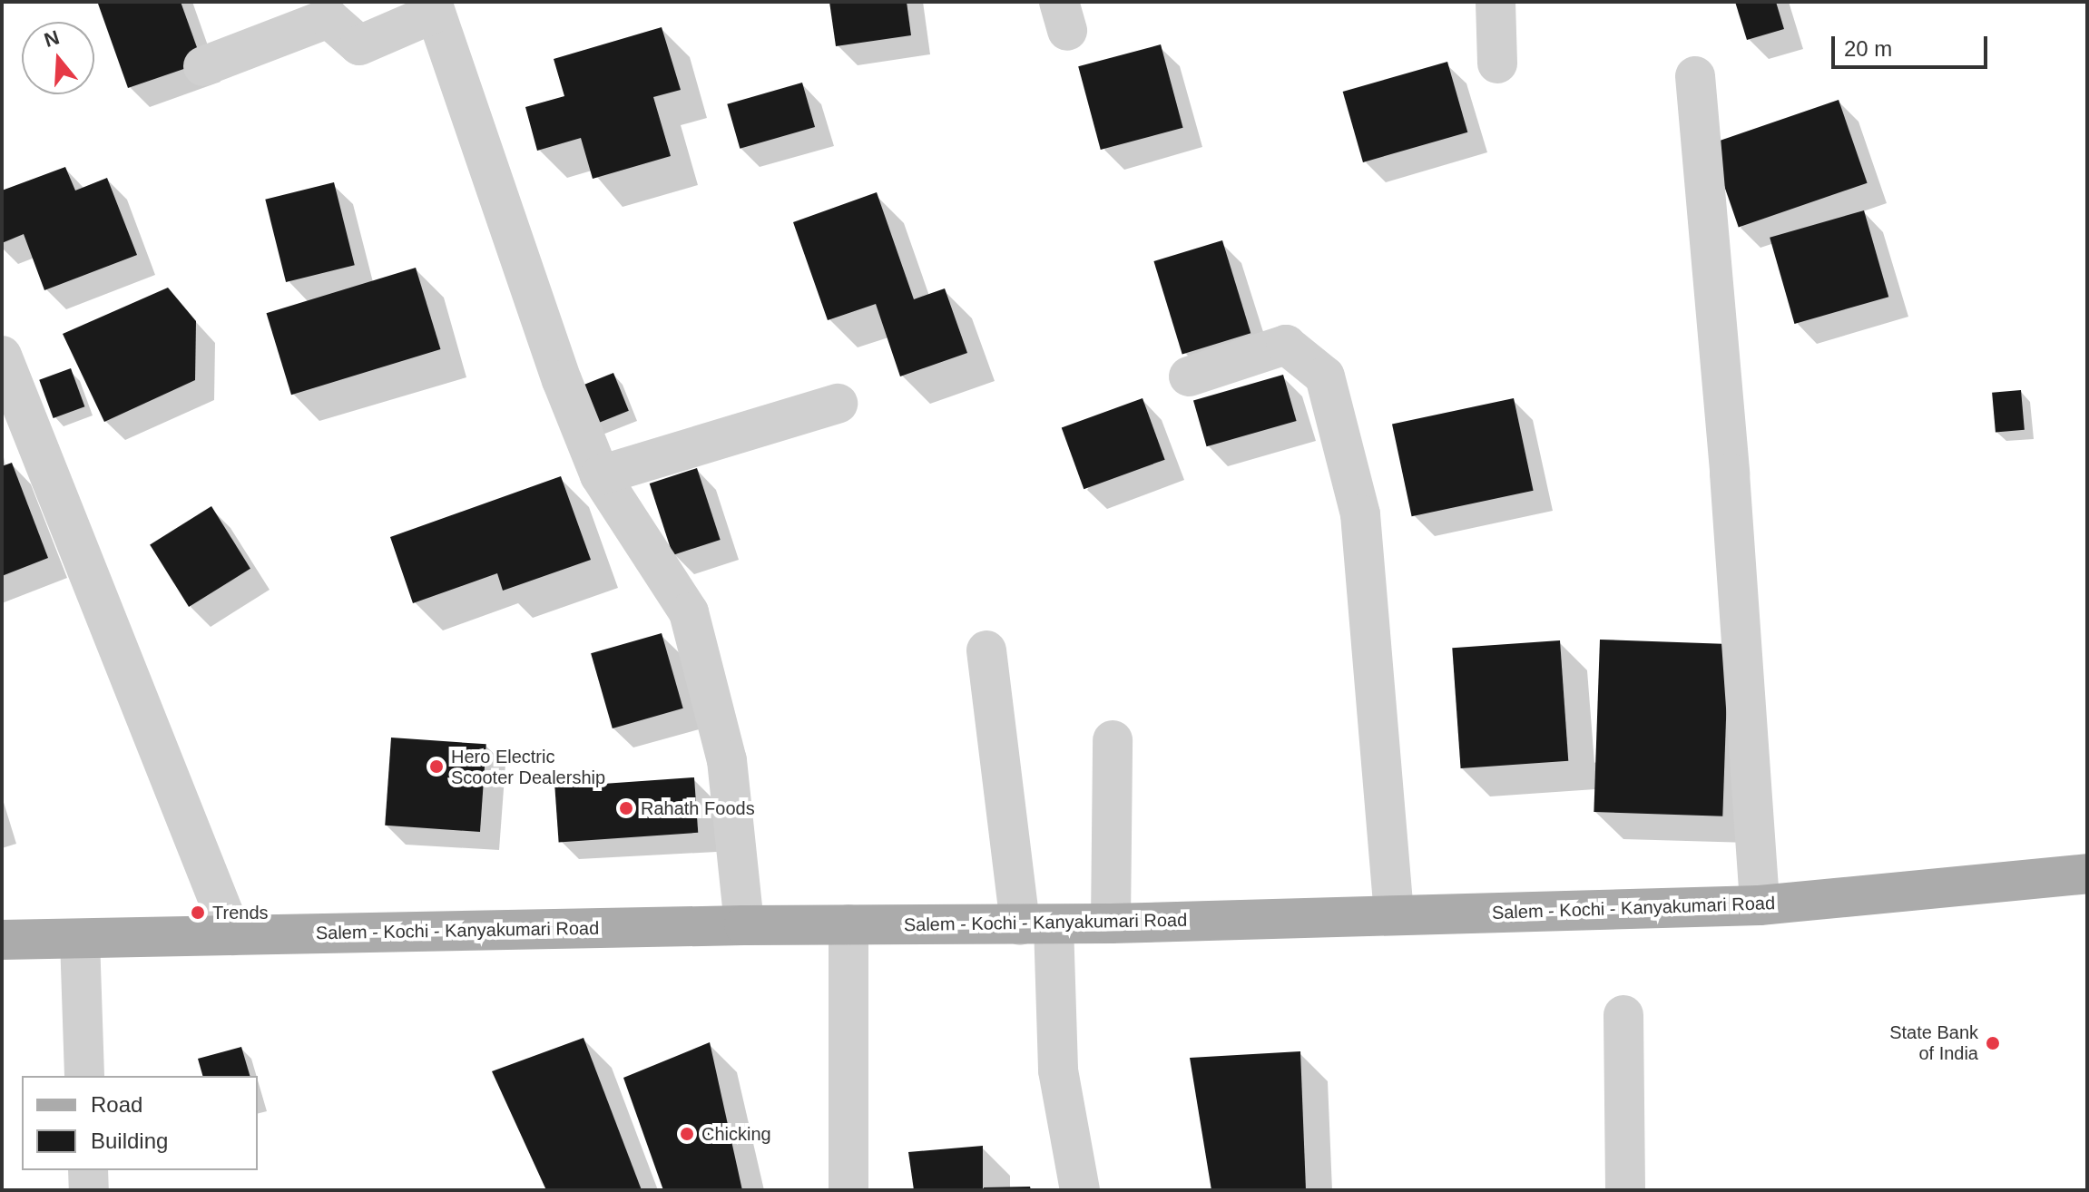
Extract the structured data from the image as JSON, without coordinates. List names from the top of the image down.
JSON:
{
  "streets": {
    "main road": ["Salem - Kochi - Kanyakumari Road"]
  },
  "places": [
    "Hero Electric Scooter Dealership",
    "Rahath Foods",
    "Trends",
    "State Bank of India",
    "Chicking"
  ],
  "legend": ["Road", "Building"],
  "scale_bar": "20 m",
  "north": "top"
}
